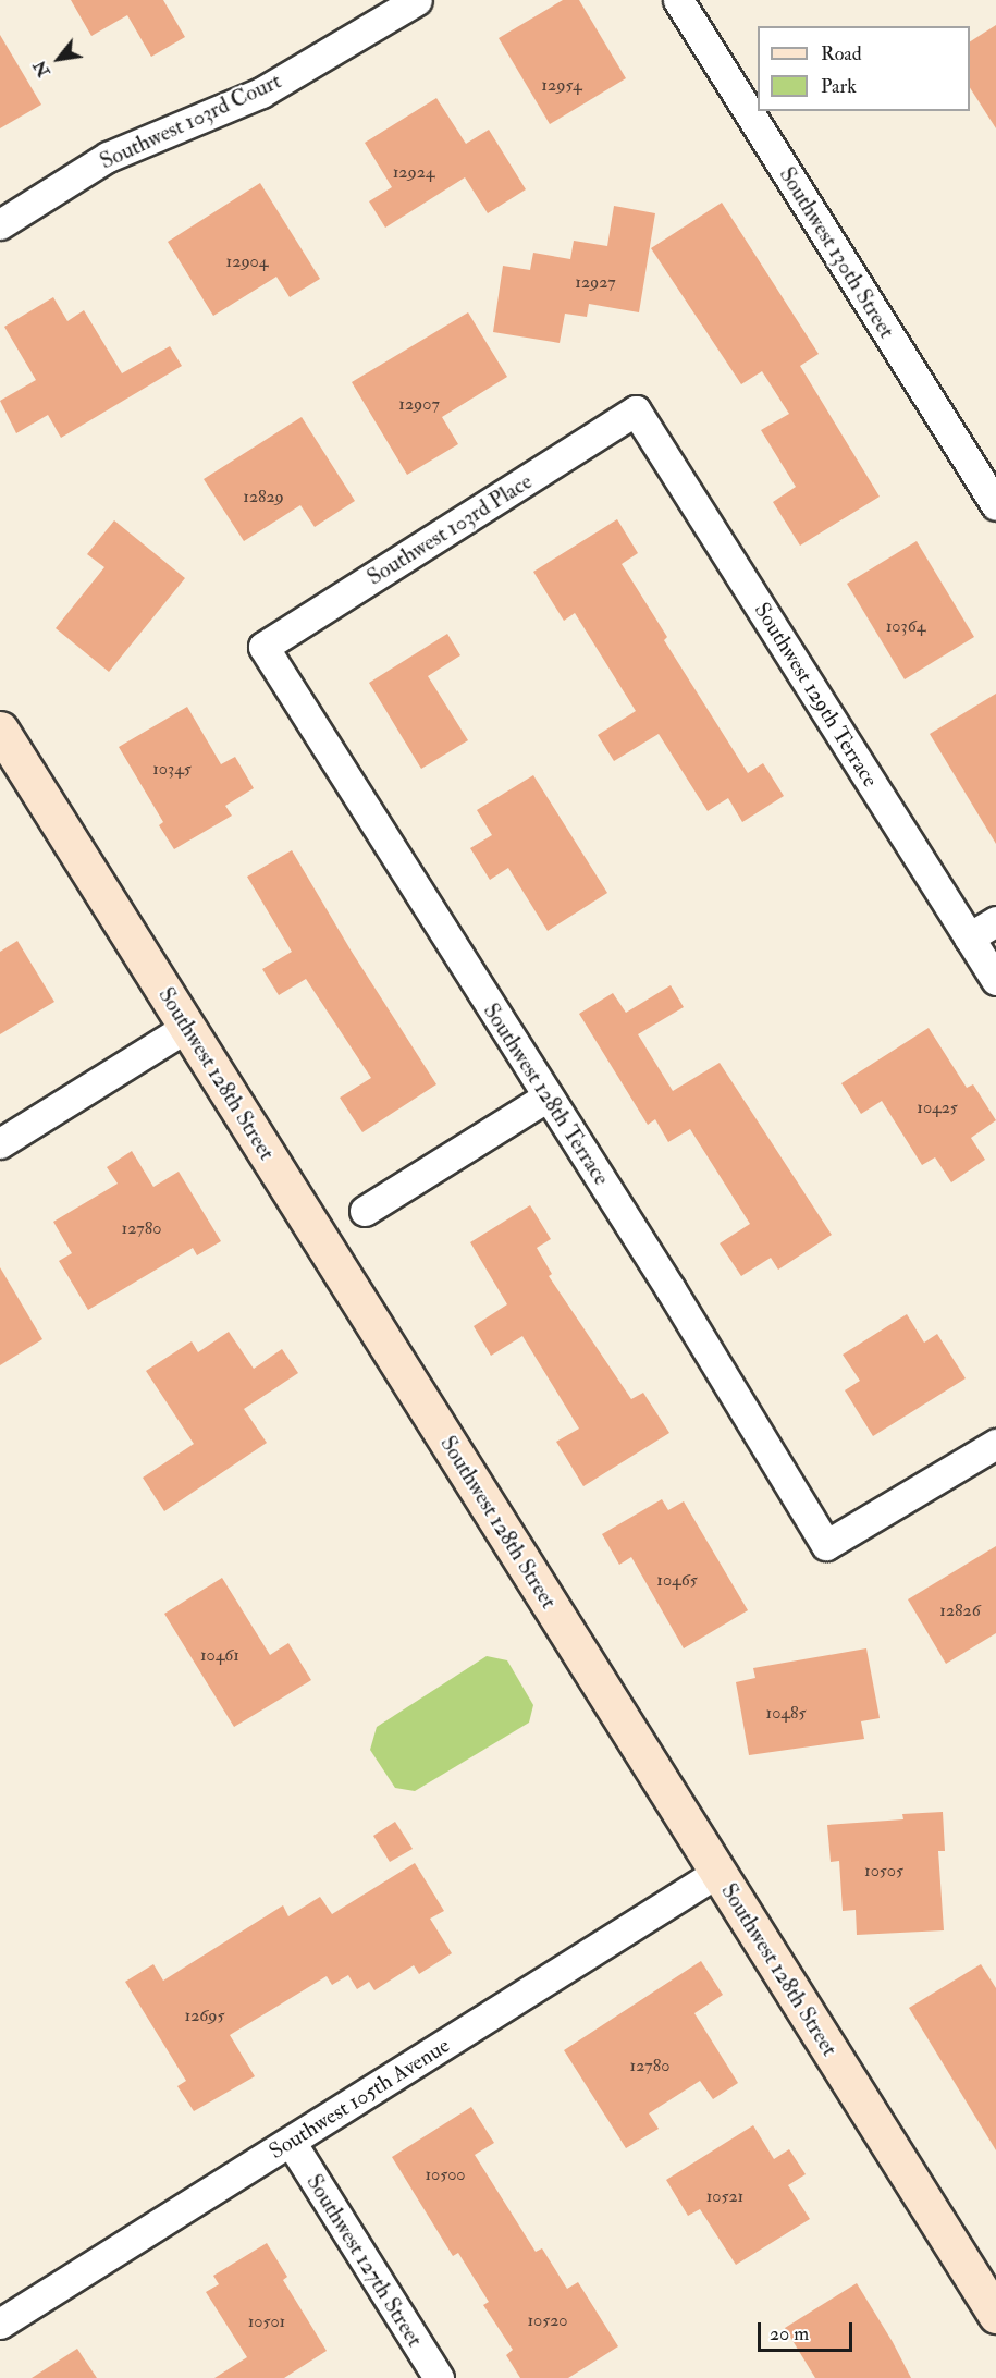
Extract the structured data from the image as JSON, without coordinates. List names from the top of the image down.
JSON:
{
  "streets": {
    "street": [
      "Southwest 103rd Court",
      "Southwest 130th Street",
      "Southwest 103rd Place",
      "Southwest 129th Terrace",
      "Southwest 128th Street",
      "Southwest 128th Terrace",
      "Southwest 105th Avenue",
      "Southwest 127th Street"
    ]
  },
  "crossings": [
    ["Southwest 103rd Place", "Southwest 129th Terrace"],
    ["Southwest 103rd Place", "Southwest 128th Terrace"],
    ["Southwest 128th Street", "Southwest 105th Avenue"],
    ["Southwest 105th Avenue", "Southwest 127th Street"]
  ],
  "house_numbers": [
    "12954",
    "12924",
    "12904",
    "12927",
    "12907",
    "12829",
    "10364",
    "10345",
    "10425",
    "12780",
    "10465",
    "12826",
    "10461",
    "10485",
    "10505",
    "12695",
    "12780",
    "10500",
    "10521",
    "10520",
    "10501"
  ],
  "legend": ["Road", "Park"],
  "scale_bar": "20 m",
  "north": "bottom left"
}
